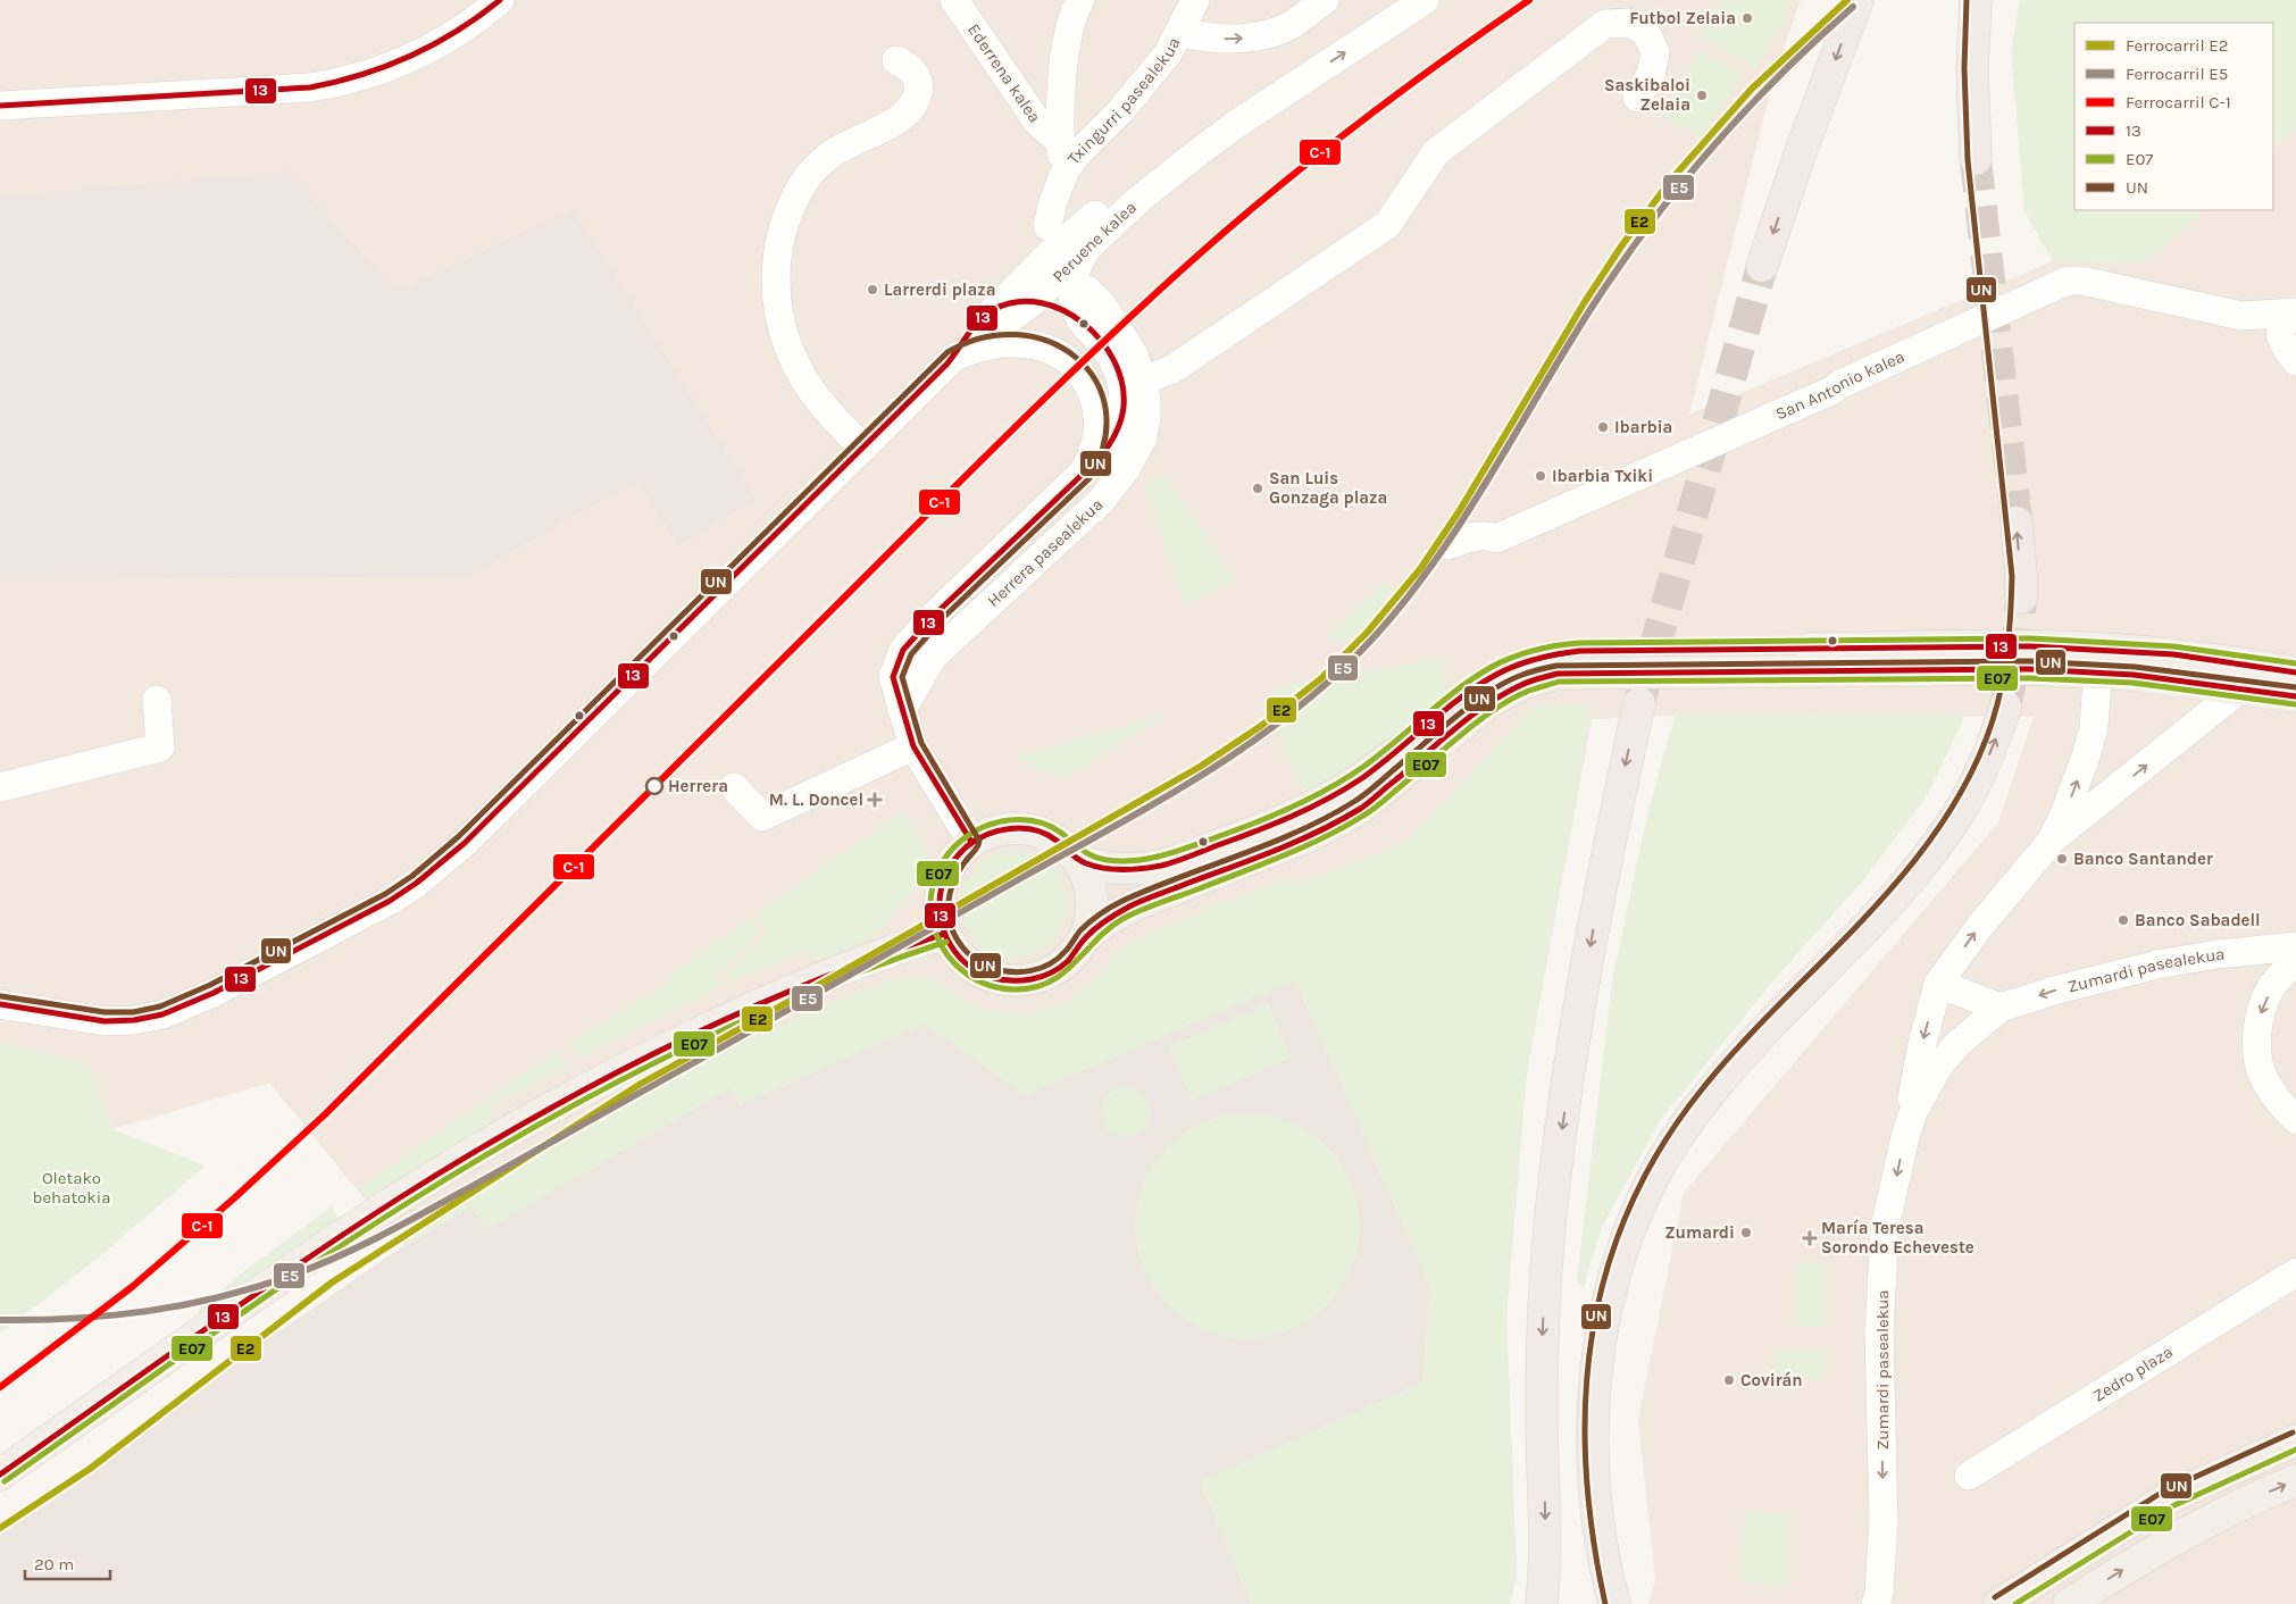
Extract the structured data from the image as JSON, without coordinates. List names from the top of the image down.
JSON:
{
  "streets": {
    "street": [
      "Ederrena kalea",
      "Txingurri pasealekua",
      "Peruene kalea",
      "San Antonio kalea",
      "Herrera pasealekua",
      "Zumardi pasealekua",
      "Zedro plaza"
    ]
  },
  "crossings": [
    ["Ederrena kalea", "Txingurri pasealekua"],
    ["Peruene kalea", "Herrera pasealekua"]
  ],
  "parks": ["Oletako behatokia"],
  "places": {
    "other": [
      "Futbol Zelaia",
      "Saskibaloi Zelaia",
      "Larrerdi plaza",
      "Ibarbia",
      "Ibarbia Txiki",
      "San Luis Gonzaga plaza",
      "Herrera",
      "Banco Santander",
      "Banco Sabadell",
      "Zumardi",
      "Covirán"
    ],
    "health": ["M. L. Doncel", "María Teresa Sorondo Echeveste"]
  },
  "lines": [
    "rail line E2",
    "rail line C-1",
    "transit line 13",
    "transit line UN",
    "rail line E5",
    "transit line E07"
  ],
  "legend": [
    "Ferrocarril E2",
    "Ferrocarril E5",
    "Ferrocarril C-1",
    "13",
    "E07",
    "UN"
  ],
  "scale_bar": "20 m"
}
